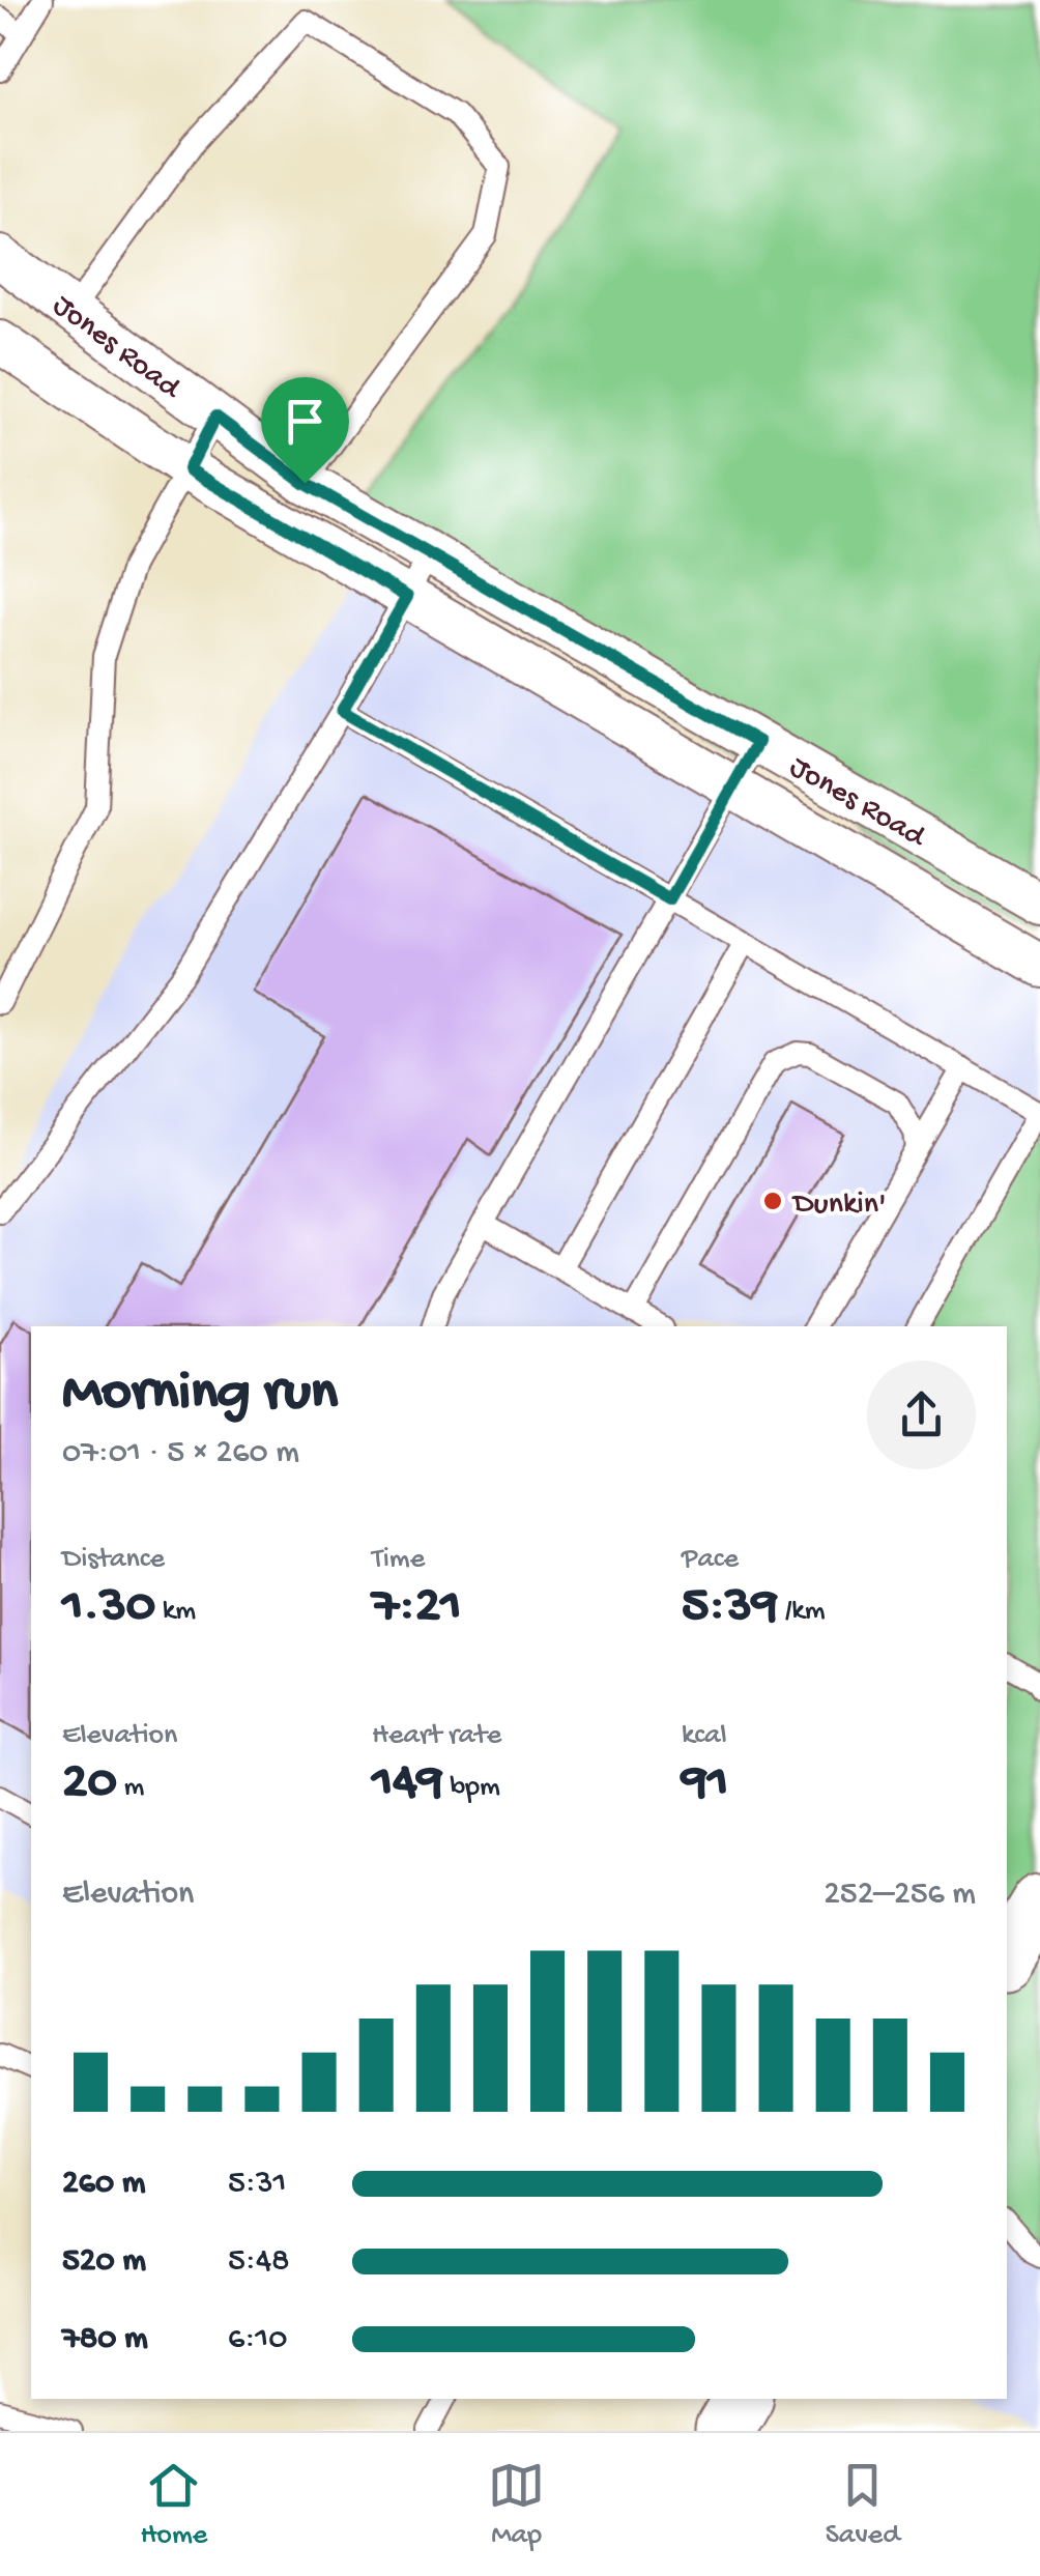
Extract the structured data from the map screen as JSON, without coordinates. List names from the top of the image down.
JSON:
{
  "streets": {
    "street": ["Jones Road"]
  },
  "places": ["Dunkin'"],
  "page": {
    "heading": ["Morning run", "07:01 · 5 × 260 m"],
    "stats": [
      ["Distance", "1.30 km"],
      ["Time", "7:21"],
      ["Pace", "5:39 /km"],
      ["Elevation", "20 m"],
      ["Heart rate", "149 bpm"],
      ["kcal", "91"]
    ],
    "chart": ["Elevation", "252–256 m"],
    "list": [
      {
        "name": "260 m",
        "note": "5:31"
      },
      {
        "name": "520 m",
        "note": "5:48"
      },
      {
        "name": "780 m",
        "note": "6:10"
      }
    ],
    "tabs": ["Home", "Map", "Saved"]
  }
}
